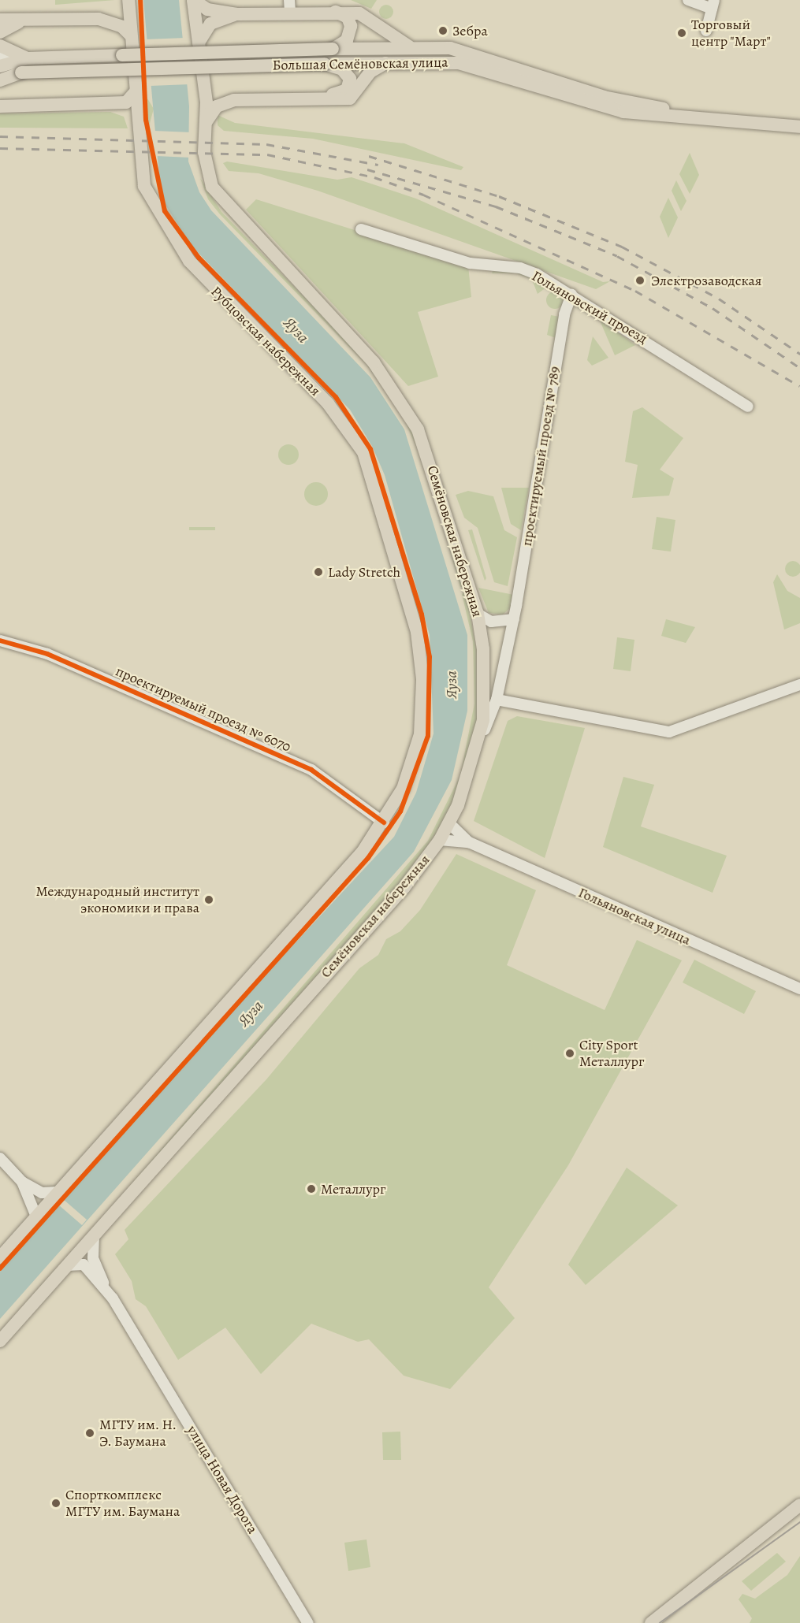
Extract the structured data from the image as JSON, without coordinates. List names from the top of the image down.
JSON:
{
  "streets": {
    "main road": ["Большая Семёновская улица", "Рубцовская набережная", "Семёновская набережная"],
    "street": [
      "Гольяновский проезд",
      "проектируемый проезд № 789",
      "проектируемый проезд № 6070",
      "Гольяновская улица",
      "улица Новая Дорога"
    ]
  },
  "crossings": [
    ["Гольяновский проезд", "проектируемый проезд № 789"],
    ["Рубцовская набережная", "проектируемый проезд № 6070"],
    ["проектируемый проезд № 789", "Семёновская набережная"],
    ["Семёновская набережная", "Гольяновская улица"],
    ["Семёновская набережная", "улица Новая Дорога"]
  ],
  "water": ["Яуза"],
  "places": [
    "Зебра",
    "Торговый центр \"Март\"",
    "Электрозаводская",
    "Lady Stretch",
    "Международный институт экономики и права",
    "City Sport Металлург",
    "Металлург",
    "МГТУ им. Н. Э. Баумана",
    "Спорткомплекс МГТУ им. Баумана"
  ]
}
